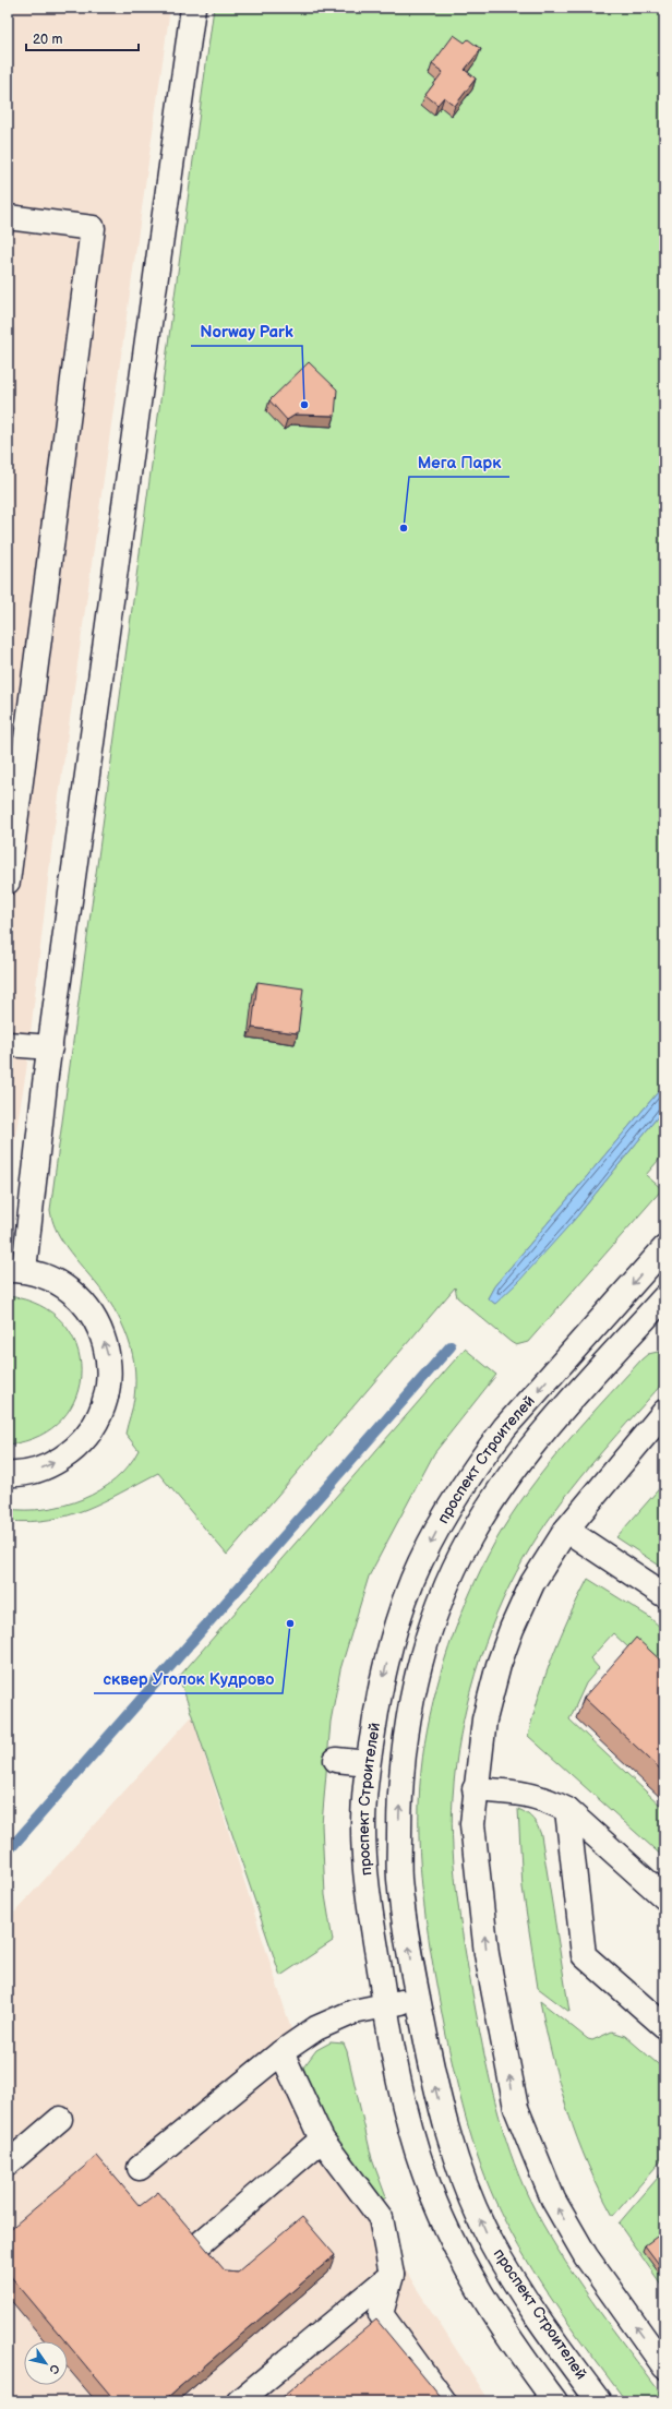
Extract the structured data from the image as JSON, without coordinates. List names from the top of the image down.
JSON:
{
  "streets": {
    "street": ["проспект Строителей"]
  },
  "places": ["Norway Park", "Мега Парк", "сквер Уголок Кудрово"],
  "scale_bar": "20 m",
  "north": "bottom right"
}
